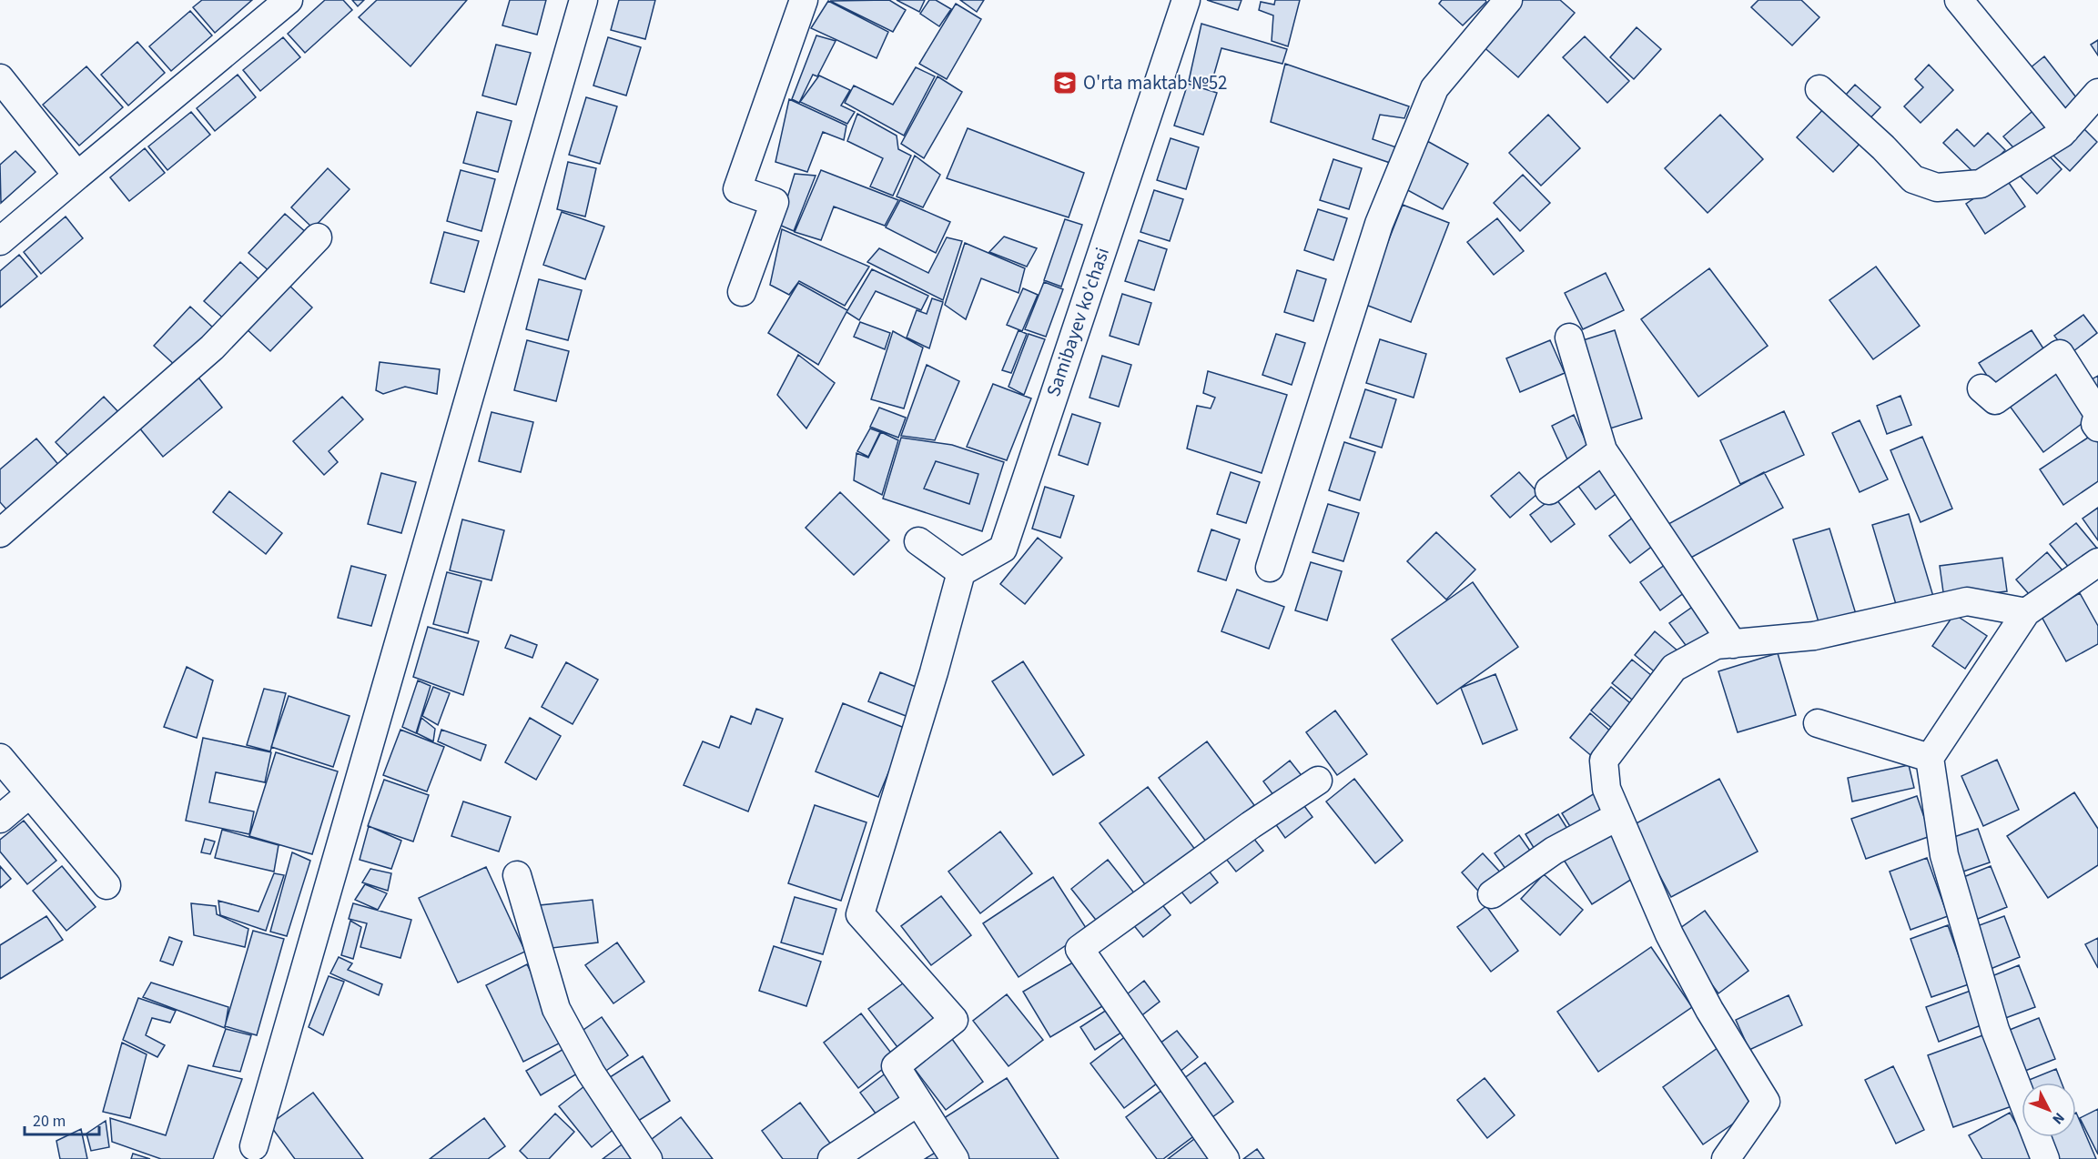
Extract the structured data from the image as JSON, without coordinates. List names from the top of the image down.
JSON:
{
  "streets": {
    "street": ["Samibayev ko'chasi"]
  },
  "places": {
    "school or university": ["O'rta maktab №52"]
  },
  "scale_bar": "20 m",
  "north": "bottom right"
}
